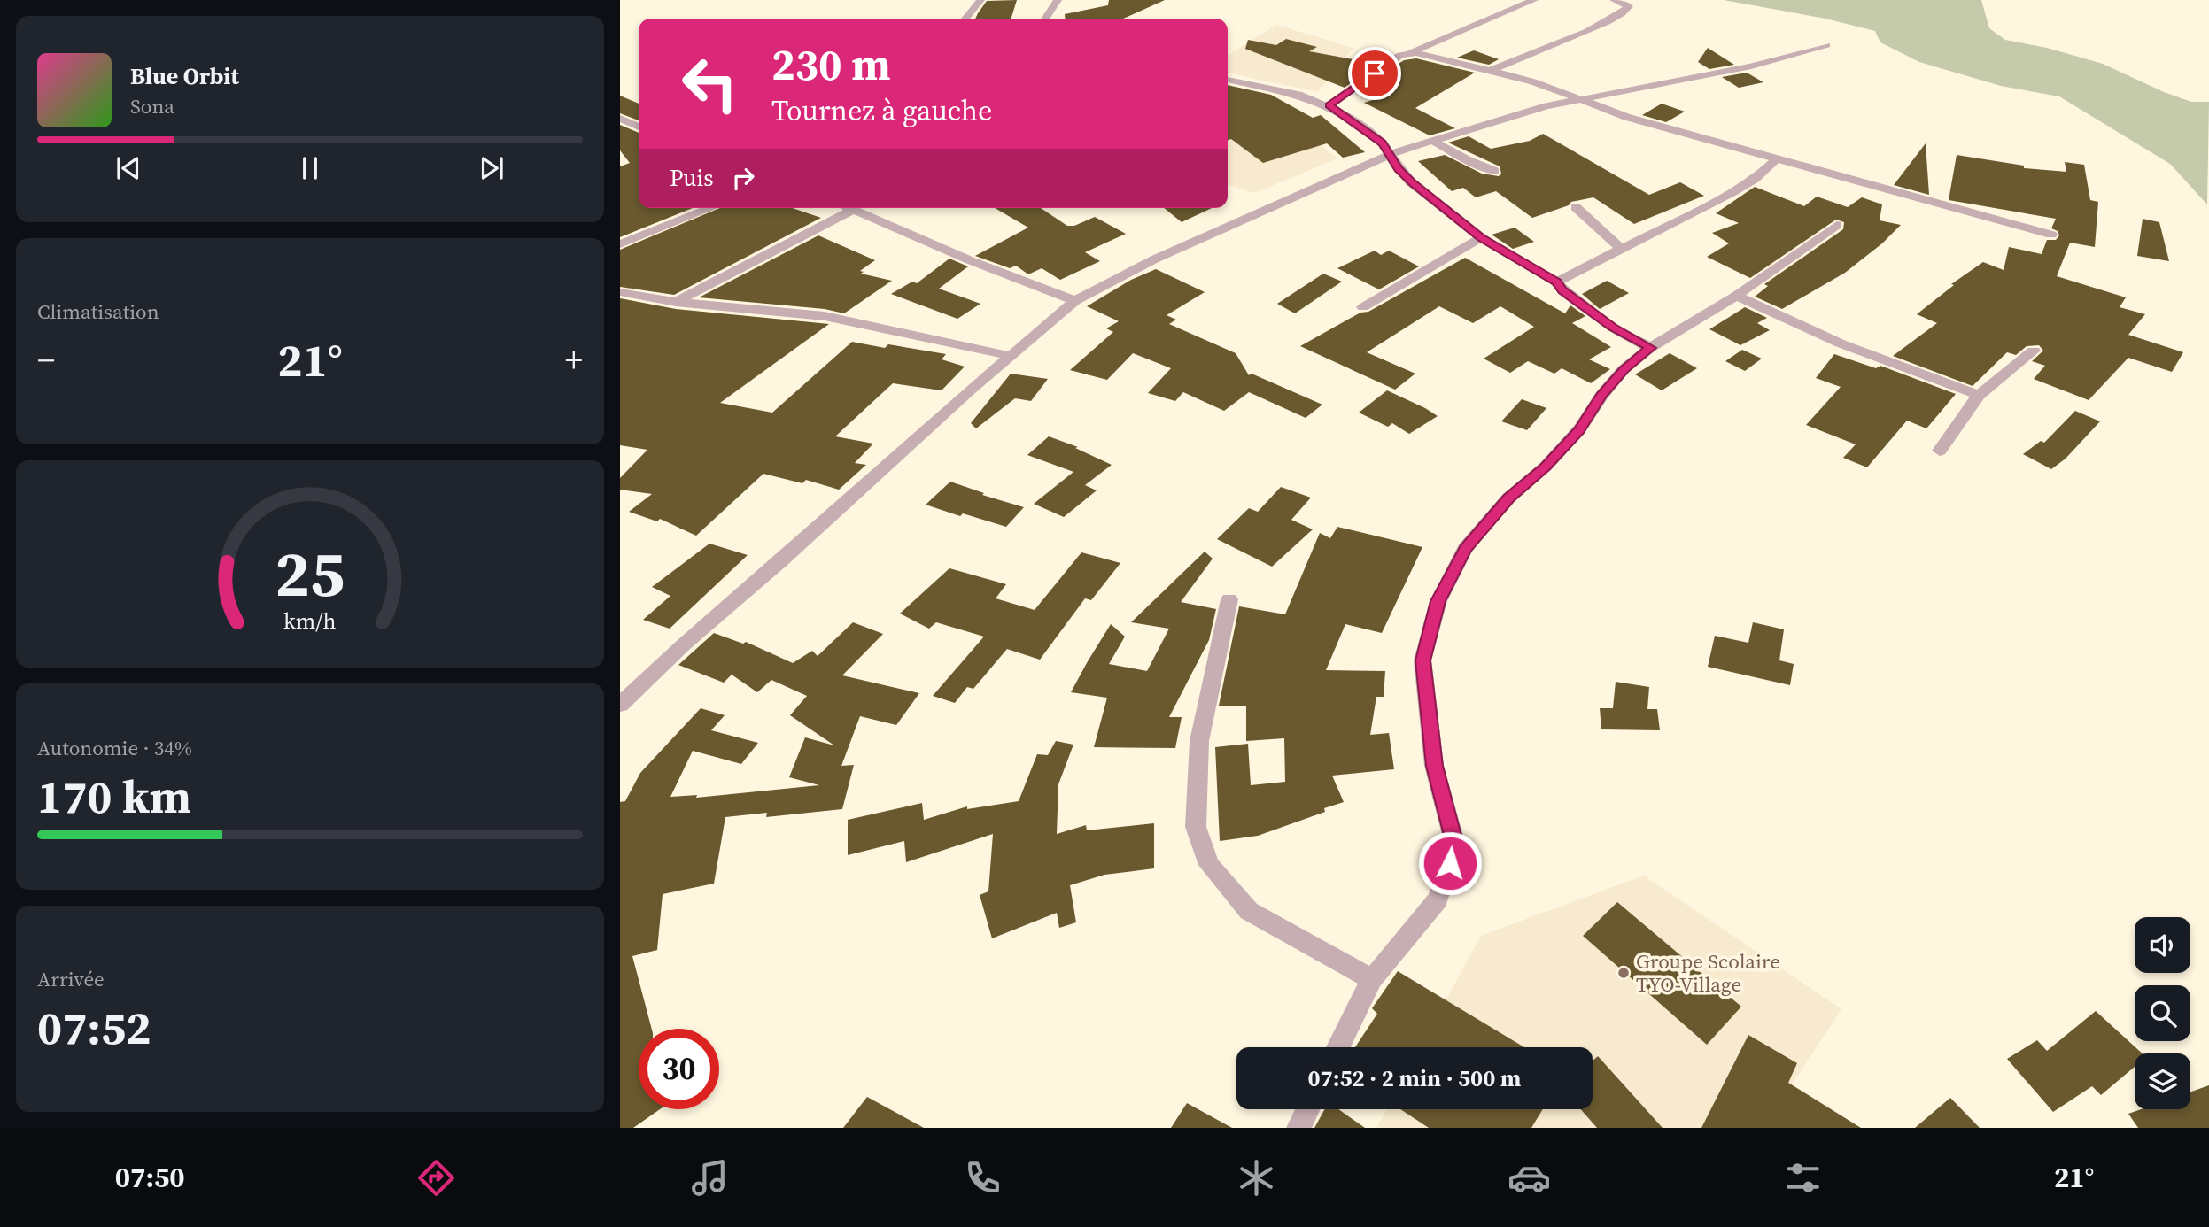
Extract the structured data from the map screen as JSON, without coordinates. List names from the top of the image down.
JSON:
{
  "places": ["Groupe Scolaire TYO-Village"],
  "page": {
    "turn": ["230 m", "Tournez à gauche"],
    "song": ["Blue Orbit", "Sona"],
    "then": "Puis",
    "tile": [
      "Climatisation",
      ["Autonomie · 34%", "170 km"],
      ["Arrivée", "07:52"]
    ],
    "heat": ["−", "21°", "+"],
    "limit": "30",
    "trip": "07:52 · 2 min · 500 m",
    "tabs": ["07:50", "21°"],
    "gauge": ["25", "km/h"]
  }
}
